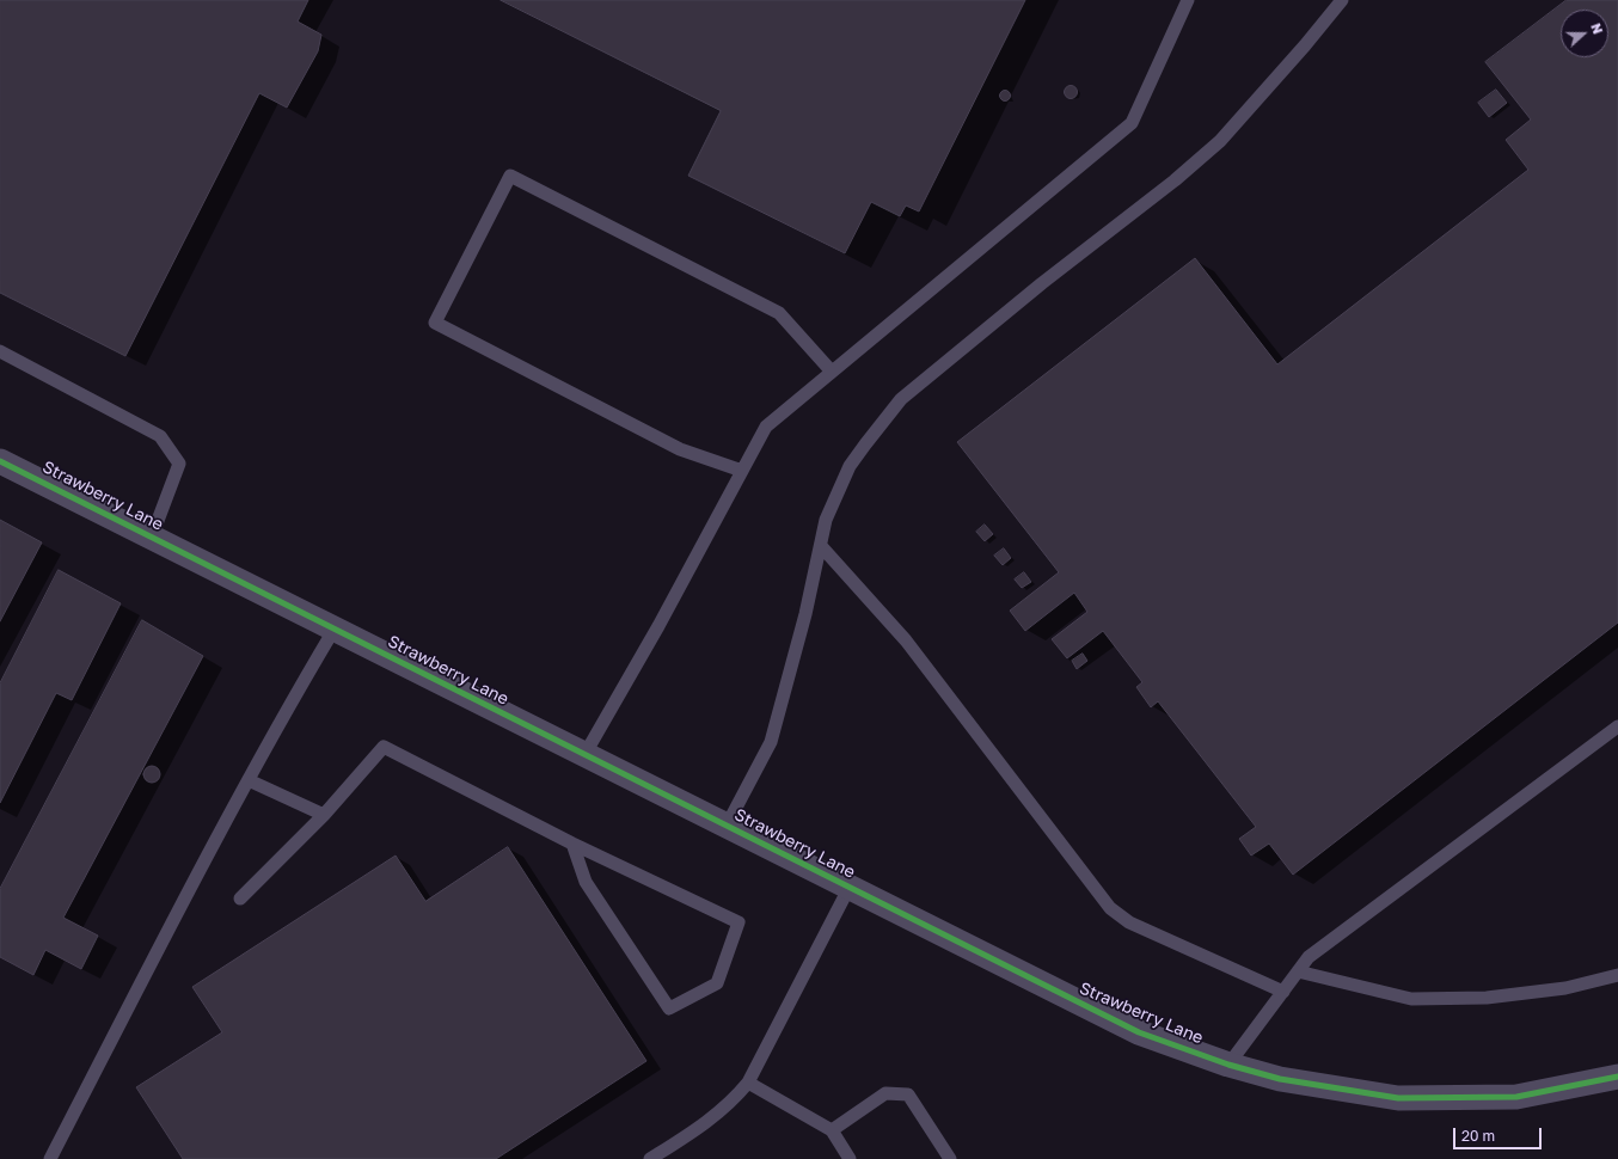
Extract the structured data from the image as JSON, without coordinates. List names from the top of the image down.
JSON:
{
  "streets": {
    "street": ["Strawberry Lane"]
  },
  "scale_bar": "20 m",
  "north": "right"
}
